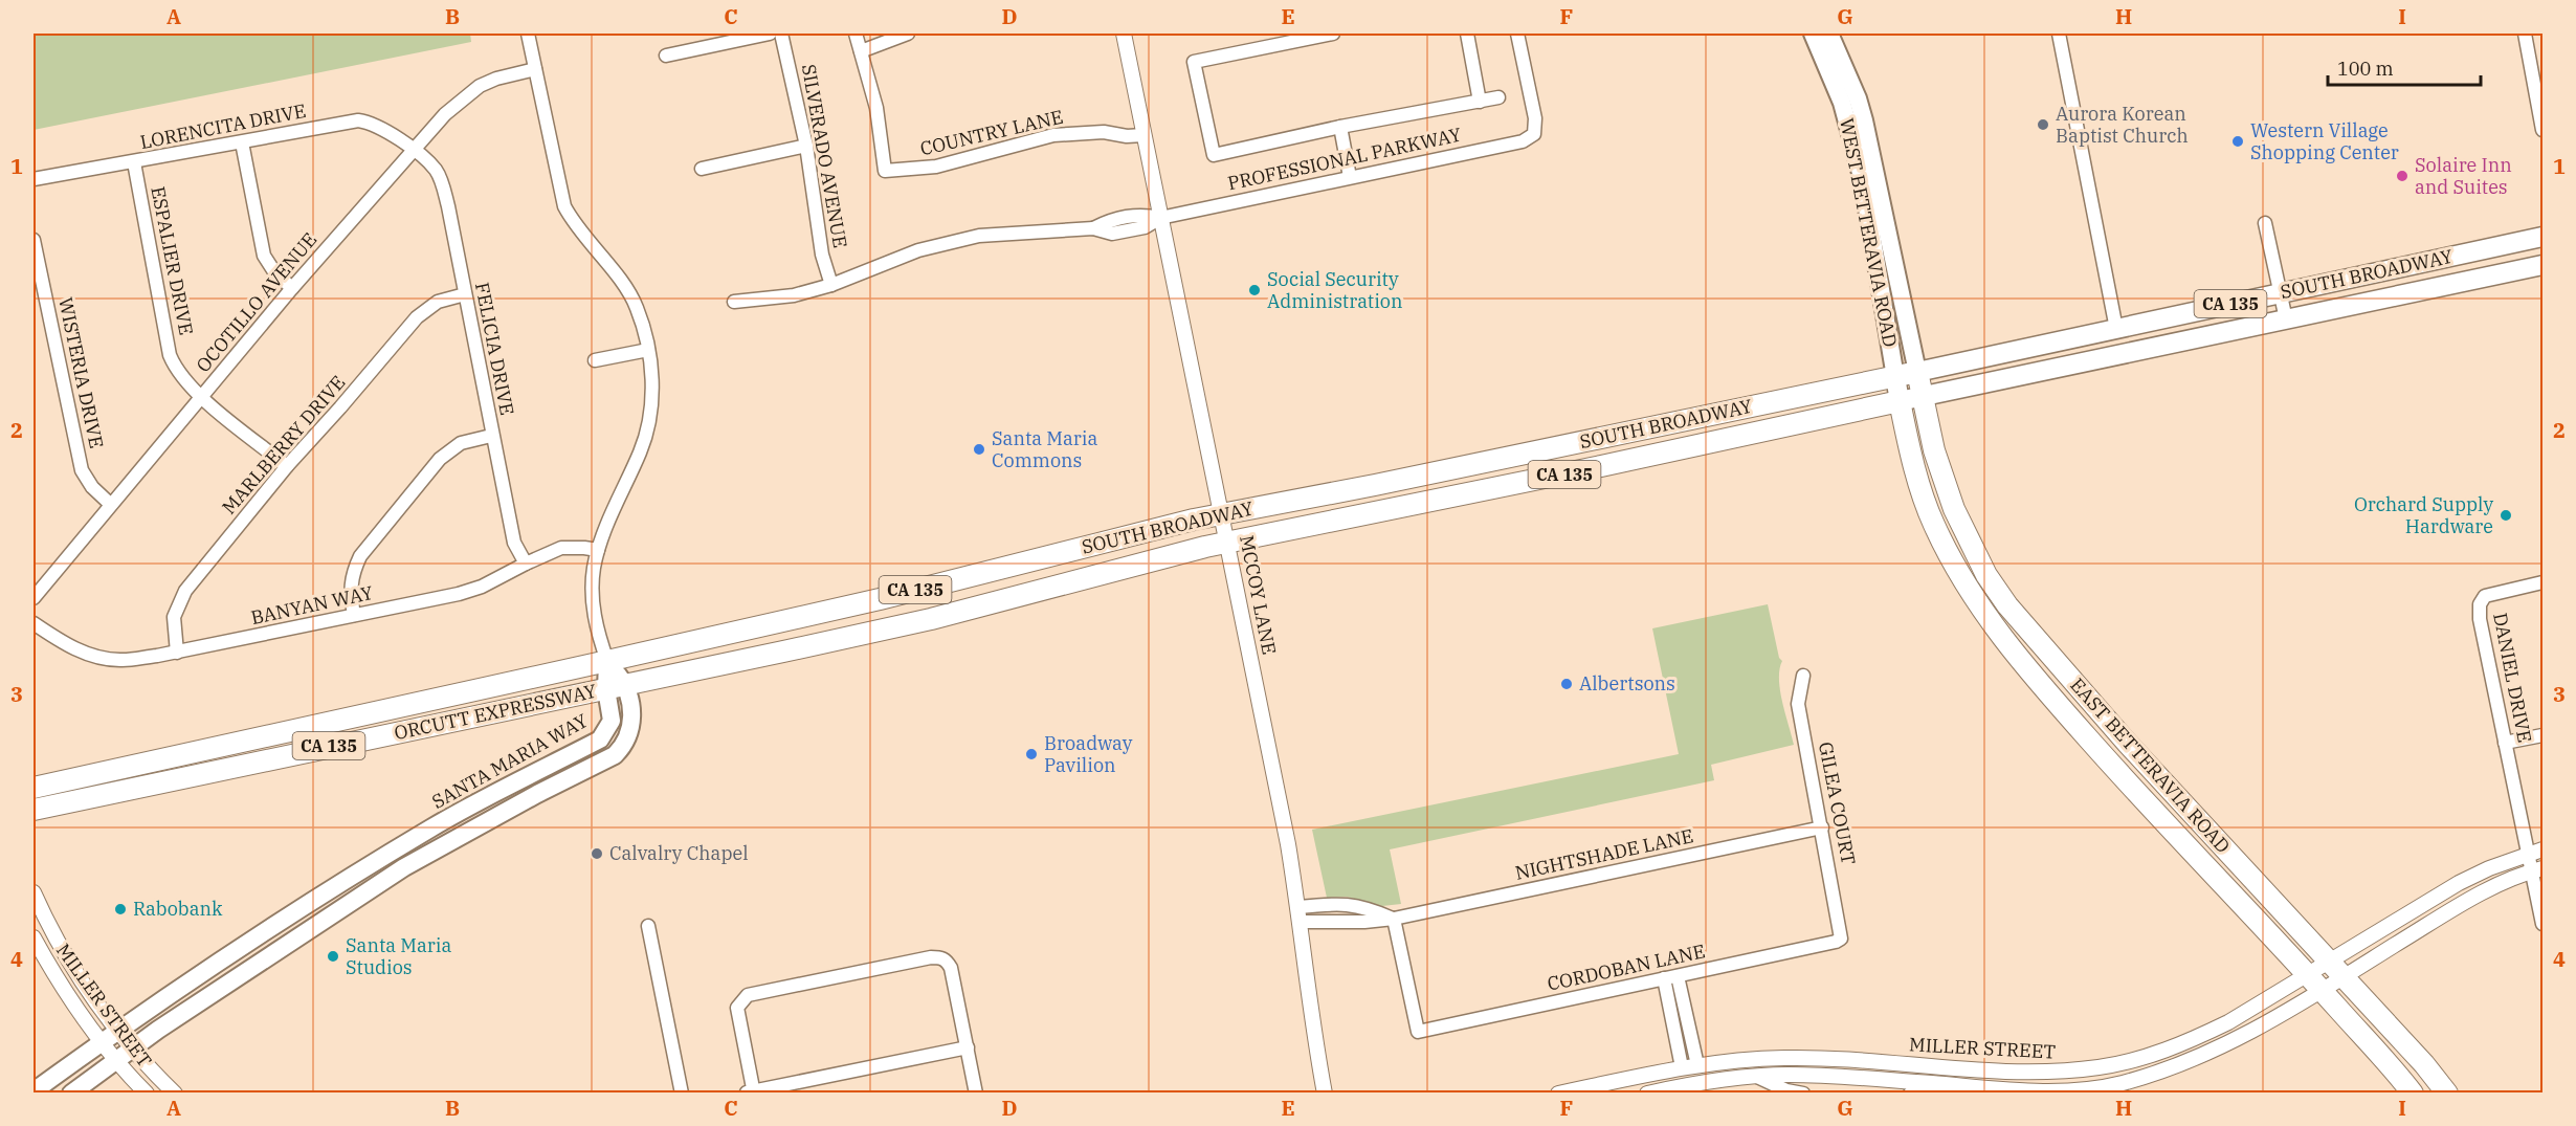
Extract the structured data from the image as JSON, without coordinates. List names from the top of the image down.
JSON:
{
  "streets": {
    "highway": [
      "WEST BETTERAVIA ROAD",
      "SOUTH BROADWAY",
      "CA 135",
      "ORCUTT EXPRESSWAY",
      "EAST BETTERAVIA ROAD"
    ],
    "main road": ["SANTA MARIA WAY"],
    "street": [
      "LORENCITA DRIVE",
      "COUNTRY LANE",
      "SILVERADO AVENUE",
      "PROFESSIONAL PARKWAY",
      "ESPALIER DRIVE",
      "OCOTILLO AVENUE",
      "FELICIA DRIVE",
      "WISTERIA DRIVE",
      "MARLBERRY DRIVE",
      "MCCOY LANE",
      "BANYAN WAY",
      "DANIEL DRIVE",
      "GILEA COURT",
      "NIGHTSHADE LANE",
      "CORDOBAN LANE",
      "MILLER STREET"
    ]
  },
  "crossings": [
    ["LORENCITA DRIVE", "ESPALIER DRIVE"],
    ["LORENCITA DRIVE", "OCOTILLO AVENUE"],
    ["LORENCITA DRIVE", "FELICIA DRIVE"],
    ["COUNTRY LANE", "MCCOY LANE"],
    ["SILVERADO AVENUE", "PROFESSIONAL PARKWAY"],
    ["PROFESSIONAL PARKWAY", "MCCOY LANE"],
    ["WEST BETTERAVIA ROAD", "SOUTH BROADWAY"],
    ["WEST BETTERAVIA ROAD", "EAST BETTERAVIA ROAD"],
    ["ESPALIER DRIVE", "OCOTILLO AVENUE"],
    ["ESPALIER DRIVE", "MARLBERRY DRIVE"],
    ["SOUTH BROADWAY", "MCCOY LANE"],
    ["SOUTH BROADWAY", "ORCUTT EXPRESSWAY"],
    ["SOUTH BROADWAY", "SANTA MARIA WAY"],
    ["SOUTH BROADWAY", "EAST BETTERAVIA ROAD"],
    ["OCOTILLO AVENUE", "FELICIA DRIVE"],
    ["OCOTILLO AVENUE", "WISTERIA DRIVE"],
    ["FELICIA DRIVE", "MARLBERRY DRIVE"],
    ["FELICIA DRIVE", "BANYAN WAY"],
    ["MARLBERRY DRIVE", "BANYAN WAY"],
    ["MCCOY LANE", "NIGHTSHADE LANE"],
    ["DANIEL DRIVE", "MILLER STREET"],
    ["ORCUTT EXPRESSWAY", "SANTA MARIA WAY"],
    ["SANTA MARIA WAY", "MILLER STREET"],
    ["EAST BETTERAVIA ROAD", "MILLER STREET"],
    ["GILEA COURT", "NIGHTSHADE LANE"],
    ["GILEA COURT", "CORDOBAN LANE"],
    ["NIGHTSHADE LANE", "CORDOBAN LANE"]
  ],
  "places": [
    "Aurora Korean Baptist Church",
    "Western Village Shopping Center",
    "Solaire Inn and Suites",
    "Social Security Administration",
    "Santa Maria Commons",
    "Orchard Supply Hardware",
    "Albertsons",
    "Broadway Pavilion",
    "Calvalry Chapel",
    "Rabobank",
    "Santa Maria Studios"
  ],
  "scale_bar": "100 m",
  "grid": {
    "columns": [
      "A",
      "B",
      "C",
      "D",
      "E",
      "F",
      "G",
      "H",
      "I"
    ],
    "rows": [
      "1",
      "2",
      "3",
      "4"
    ]
  }
}
